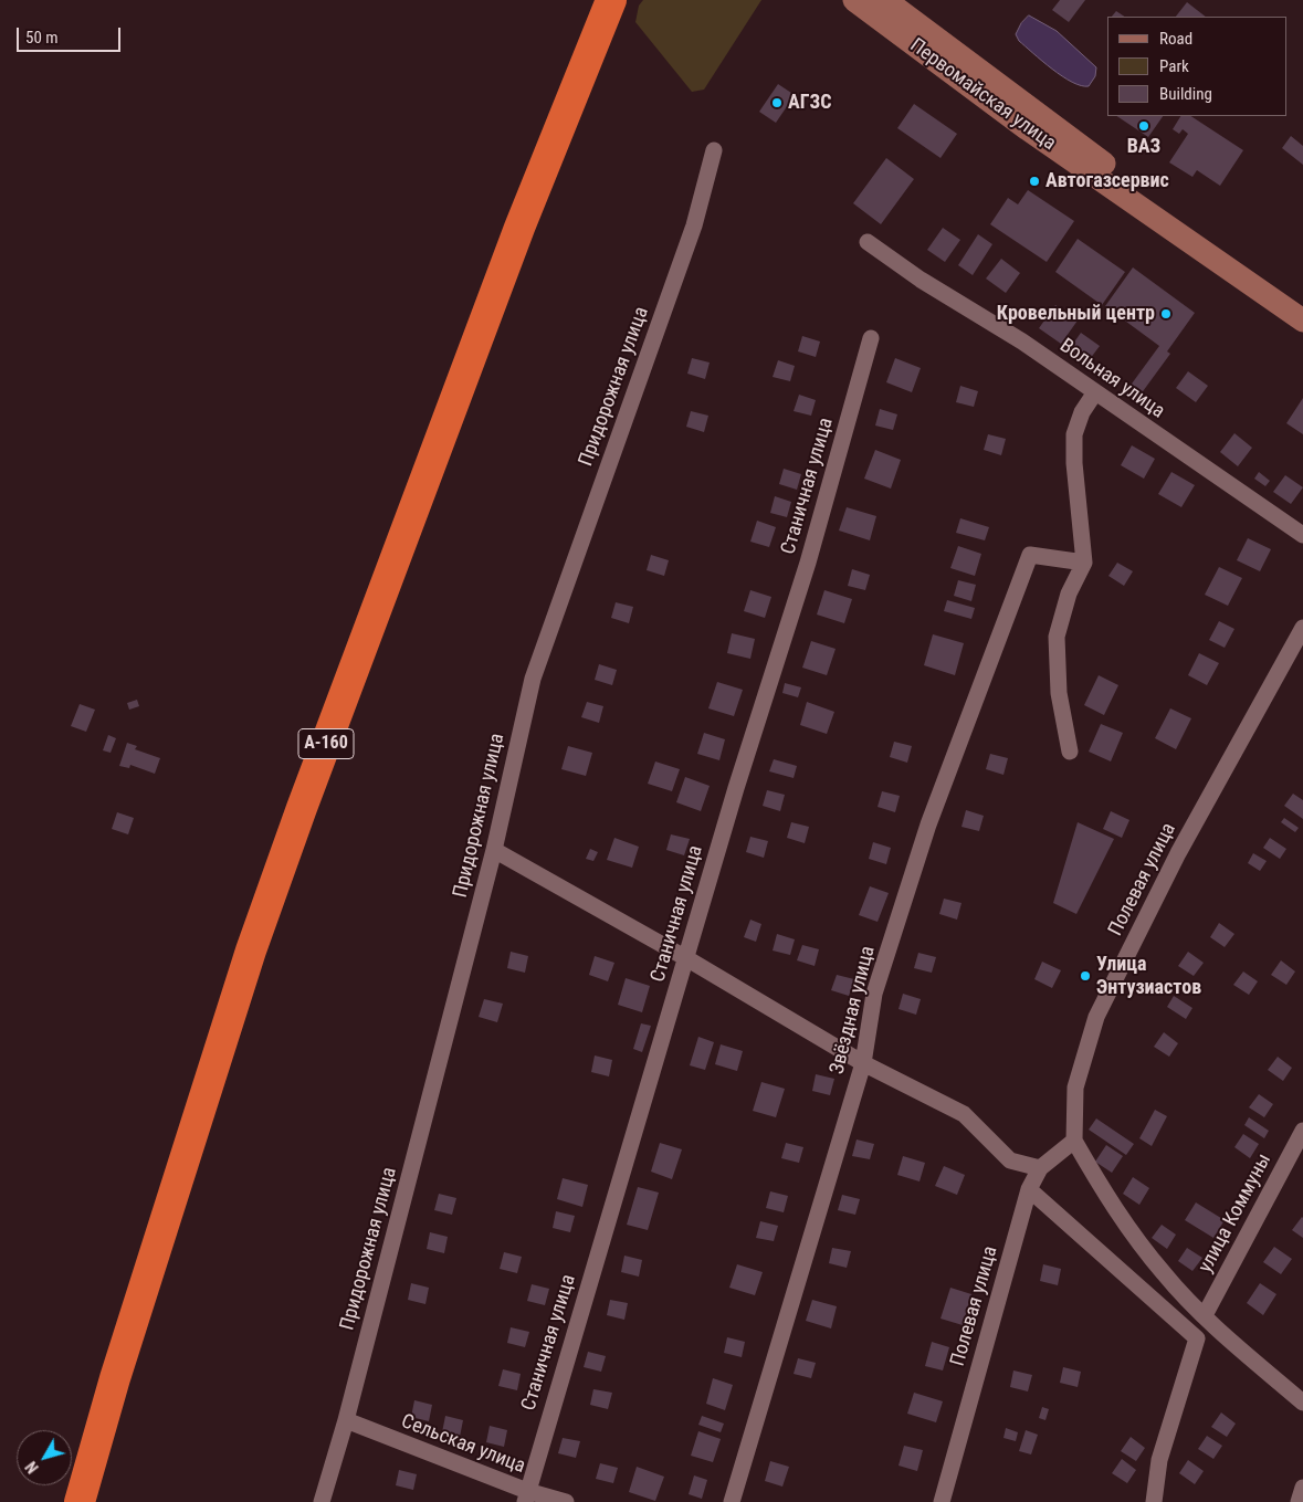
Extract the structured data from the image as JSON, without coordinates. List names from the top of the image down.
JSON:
{
  "streets": {
    "highway": ["А-160"],
    "main road": ["Первомайская улица"],
    "street": [
      "Вольная улица",
      "Придорожная улица",
      "Станичная улица",
      "Полевая улица",
      "Звёздная улица",
      "улица Коммуны",
      "Сельская улица"
    ]
  },
  "crossings": [
    ["Придорожная улица", "Сельская улица"],
    ["Станичная улица", "Сельская улица"]
  ],
  "places": [
    "АГЗС",
    "ВАЗ",
    "Автогазсервис",
    "Кровельный центр",
    "Улица Энтузиастов"
  ],
  "legend": ["Road", "Park", "Building"],
  "scale_bar": "50 m",
  "north": "bottom left"
}
